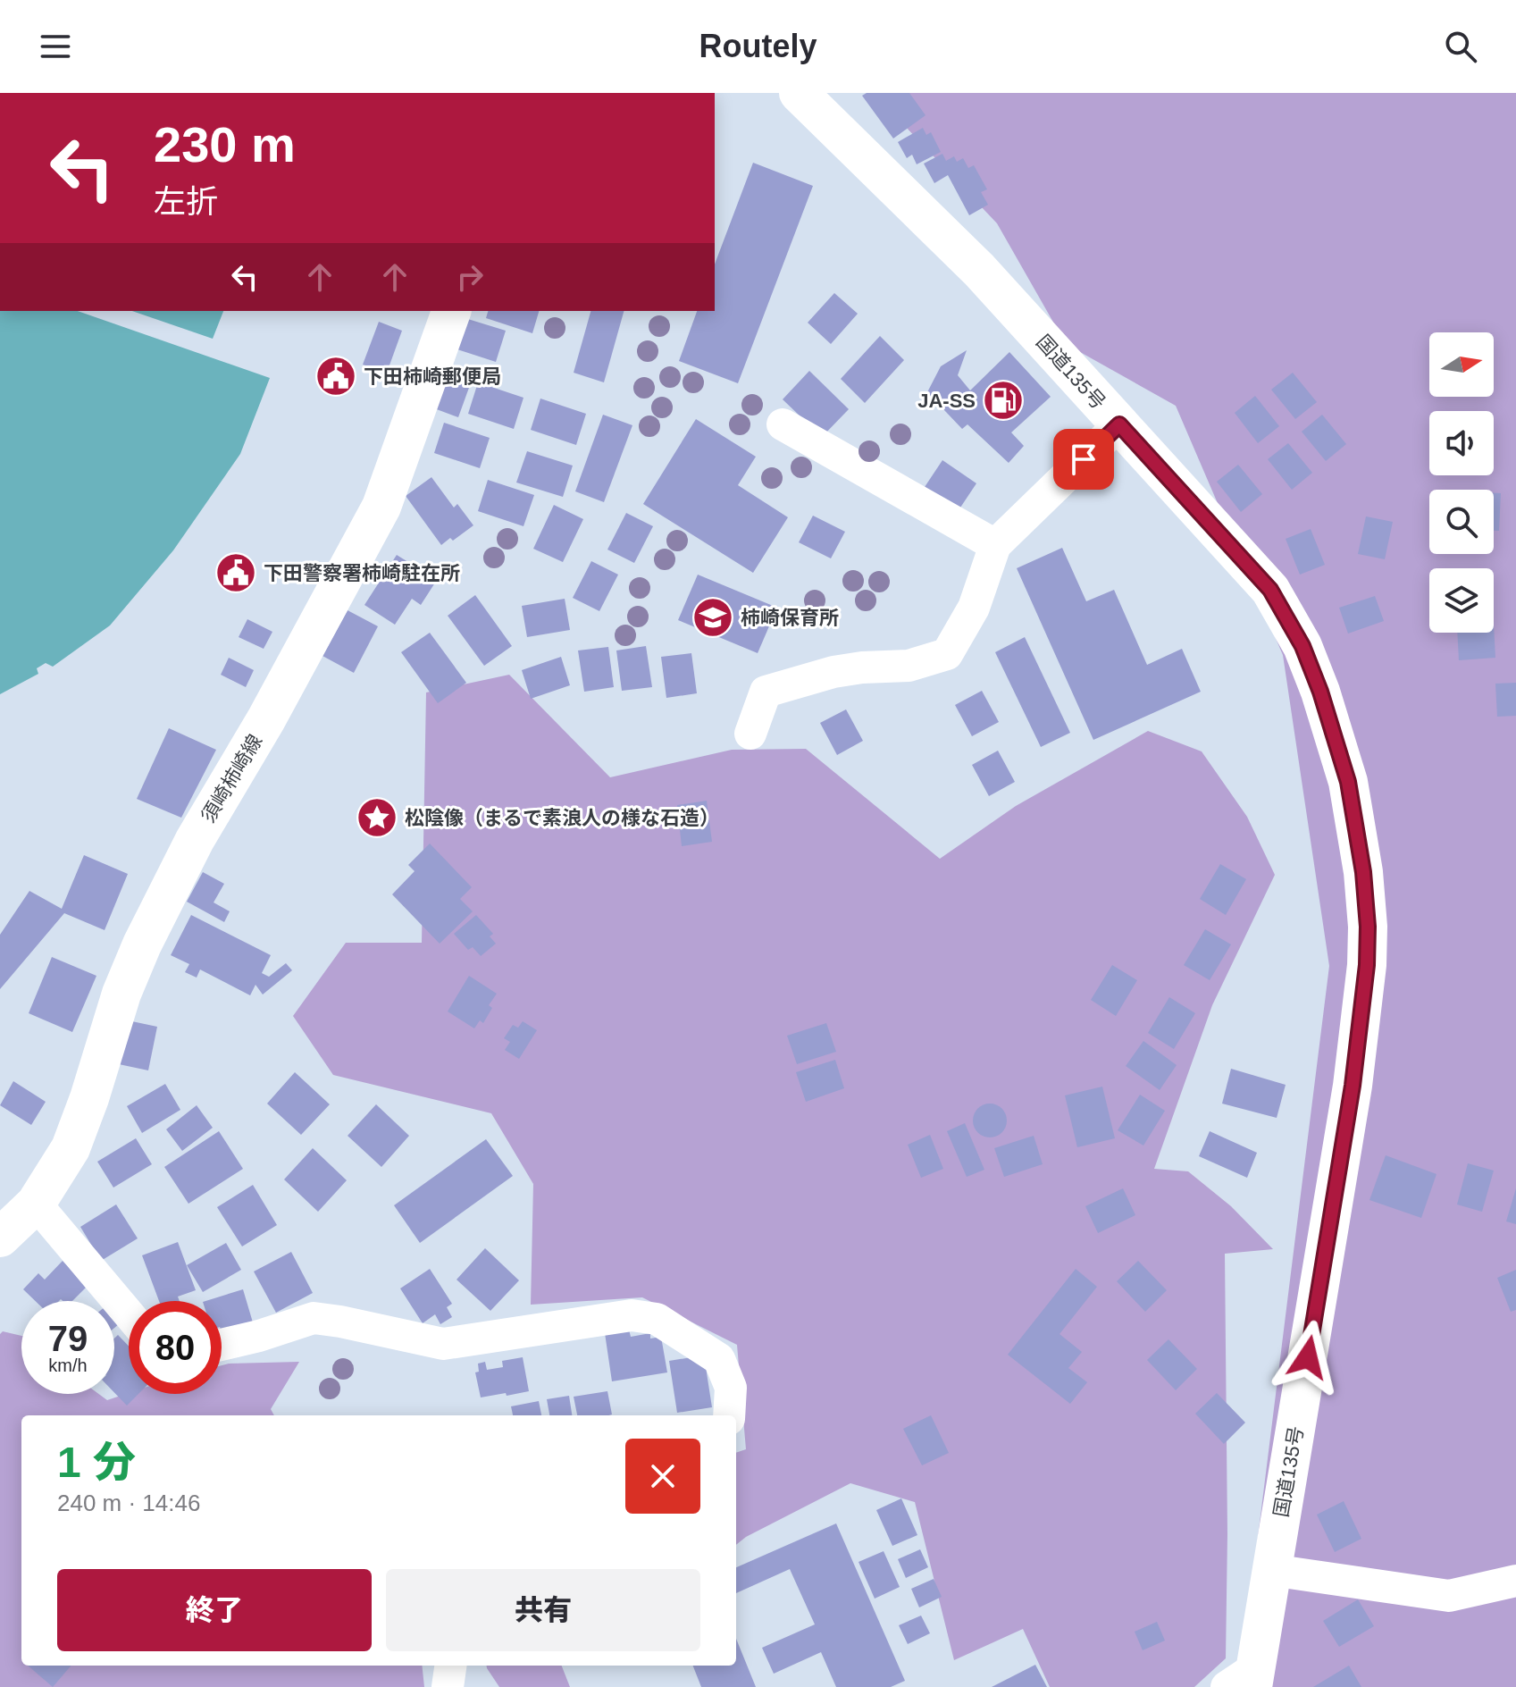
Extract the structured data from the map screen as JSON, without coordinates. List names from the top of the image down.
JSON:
{
  "streets": {
    "main road": ["国道135号", "須崎柿崎線"]
  },
  "places": {
    "public building": ["下田柿崎郵便局", "下田警察署柿崎駐在所"],
    "fuel station": ["JA-SS"],
    "school or university": ["柿崎保育所"],
    "place": ["松陰像（まるで素浪人の様な石造）"]
  },
  "north": "right",
  "page": {
    "header": "Routely",
    "turn": ["230 m", "左折"],
    "speed": "79 km/h",
    "limit": "80",
    "heading": ["1 分", "240 m · 14:46"],
    "buttons": ["終了", "共有"]
  }
}
